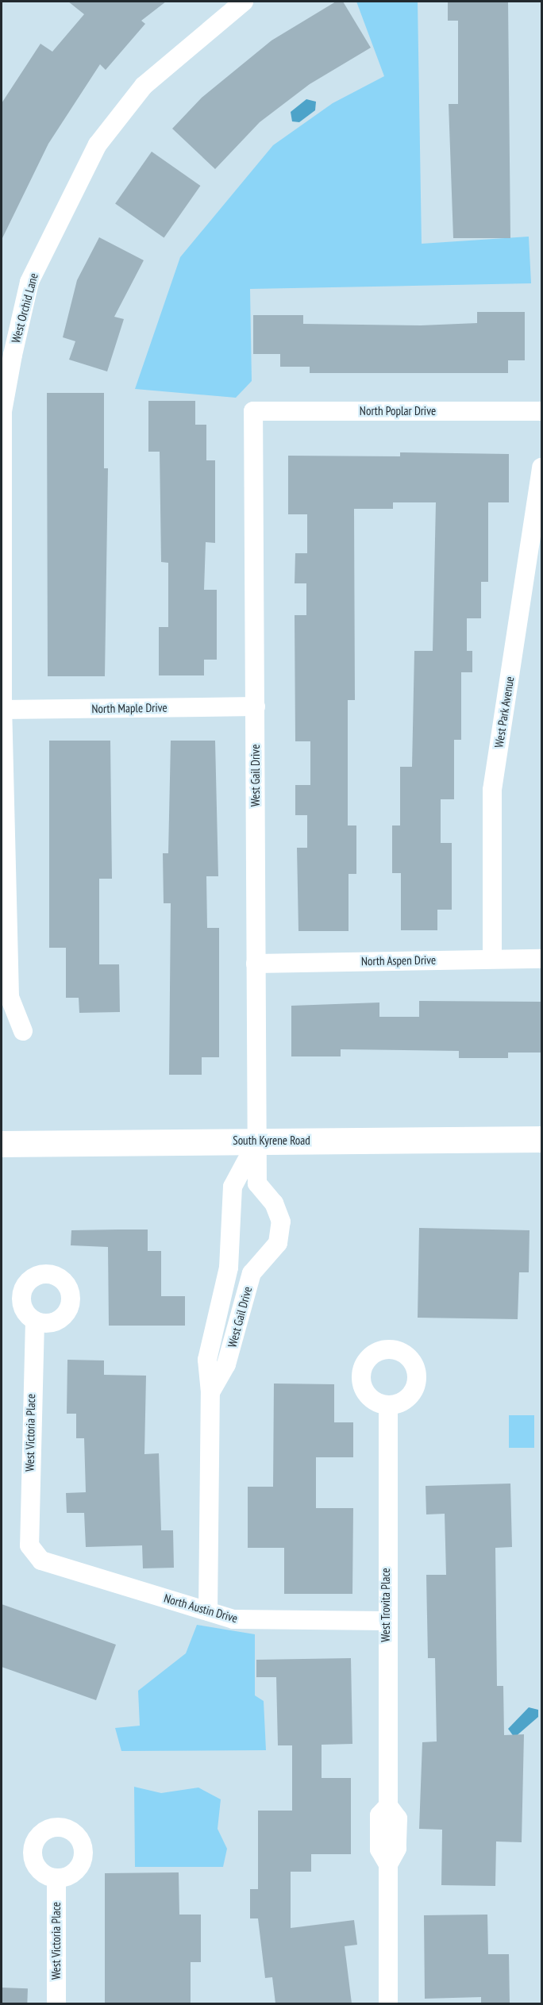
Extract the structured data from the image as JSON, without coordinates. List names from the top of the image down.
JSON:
{
  "streets": {
    "main road": ["South Kyrene Road"],
    "street": [
      "West Orchid Lane",
      "North Poplar Drive",
      "North Maple Drive",
      "West Park Avenue",
      "West Gail Drive",
      "North Aspen Drive",
      "West Victoria Place",
      "West Trovita Place",
      "North Austin Drive"
    ]
  },
  "crossings": [
    ["West Orchid Lane", "North Maple Drive"],
    ["North Poplar Drive", "West Gail Drive"],
    ["North Maple Drive", "West Gail Drive"],
    ["West Park Avenue", "North Aspen Drive"],
    ["West Gail Drive", "North Aspen Drive"],
    ["West Gail Drive", "South Kyrene Road"],
    ["West Gail Drive", "North Austin Drive"],
    ["West Victoria Place", "North Austin Drive"],
    ["West Trovita Place", "North Austin Drive"]
  ]
}
